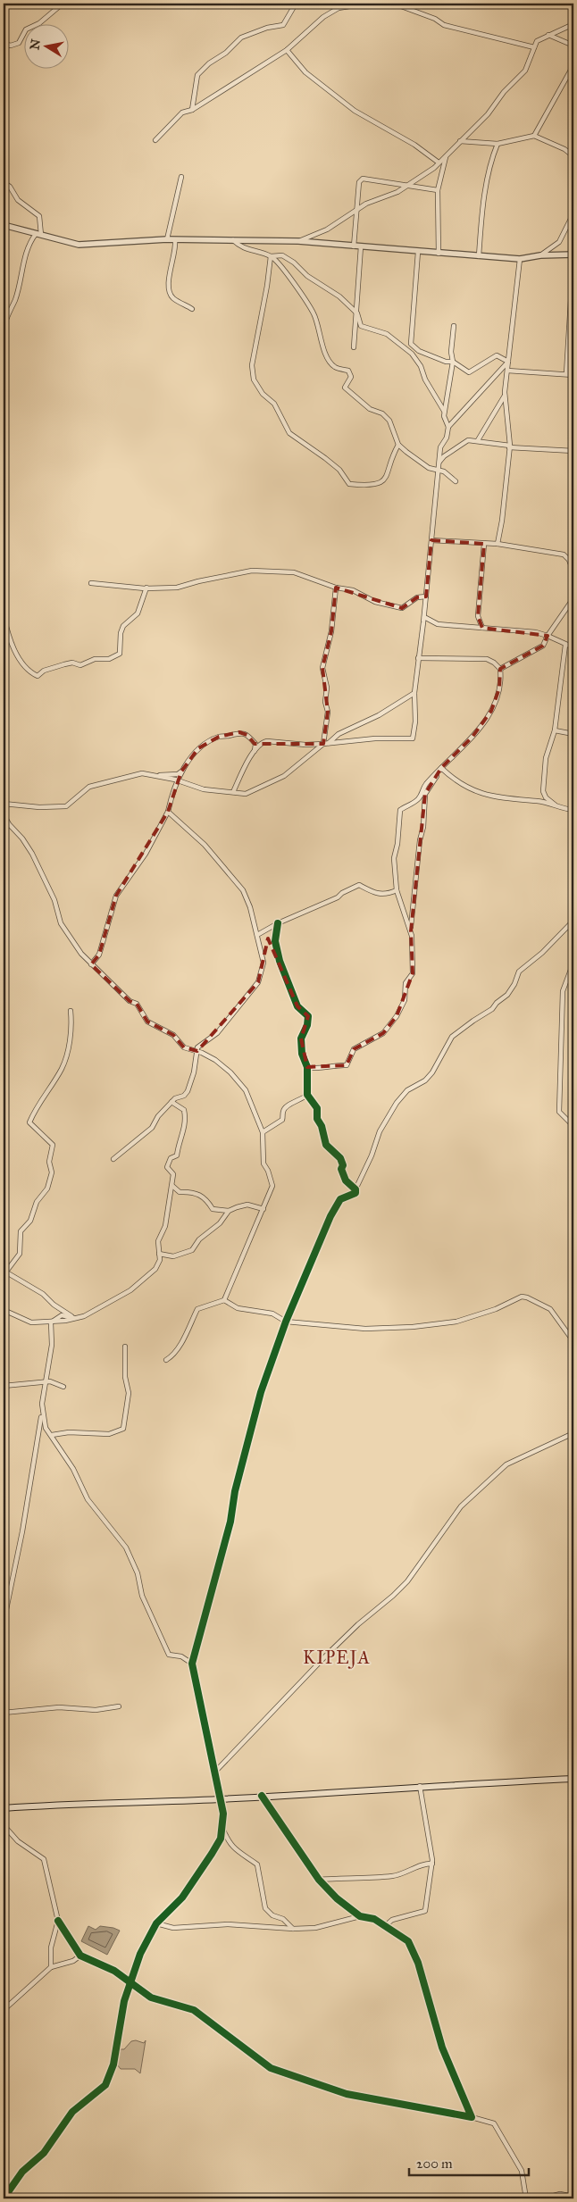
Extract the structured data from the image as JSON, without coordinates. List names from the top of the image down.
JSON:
{
  "districts": ["KIPEJA"],
  "scale_bar": "200 m",
  "north": "left"
}
